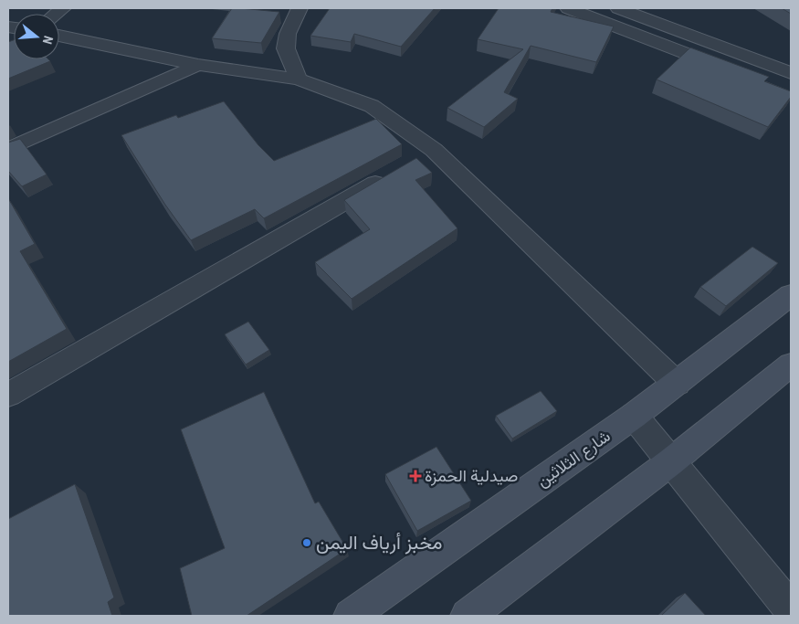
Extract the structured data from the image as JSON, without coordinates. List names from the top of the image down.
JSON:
{
  "streets": {
    "main road": ["شارع الثلاثين"]
  },
  "places": {
    "health": ["صيدلية الحمزة"],
    "other": ["مخبز أرياف اليمن"]
  },
  "north": "right"
}
